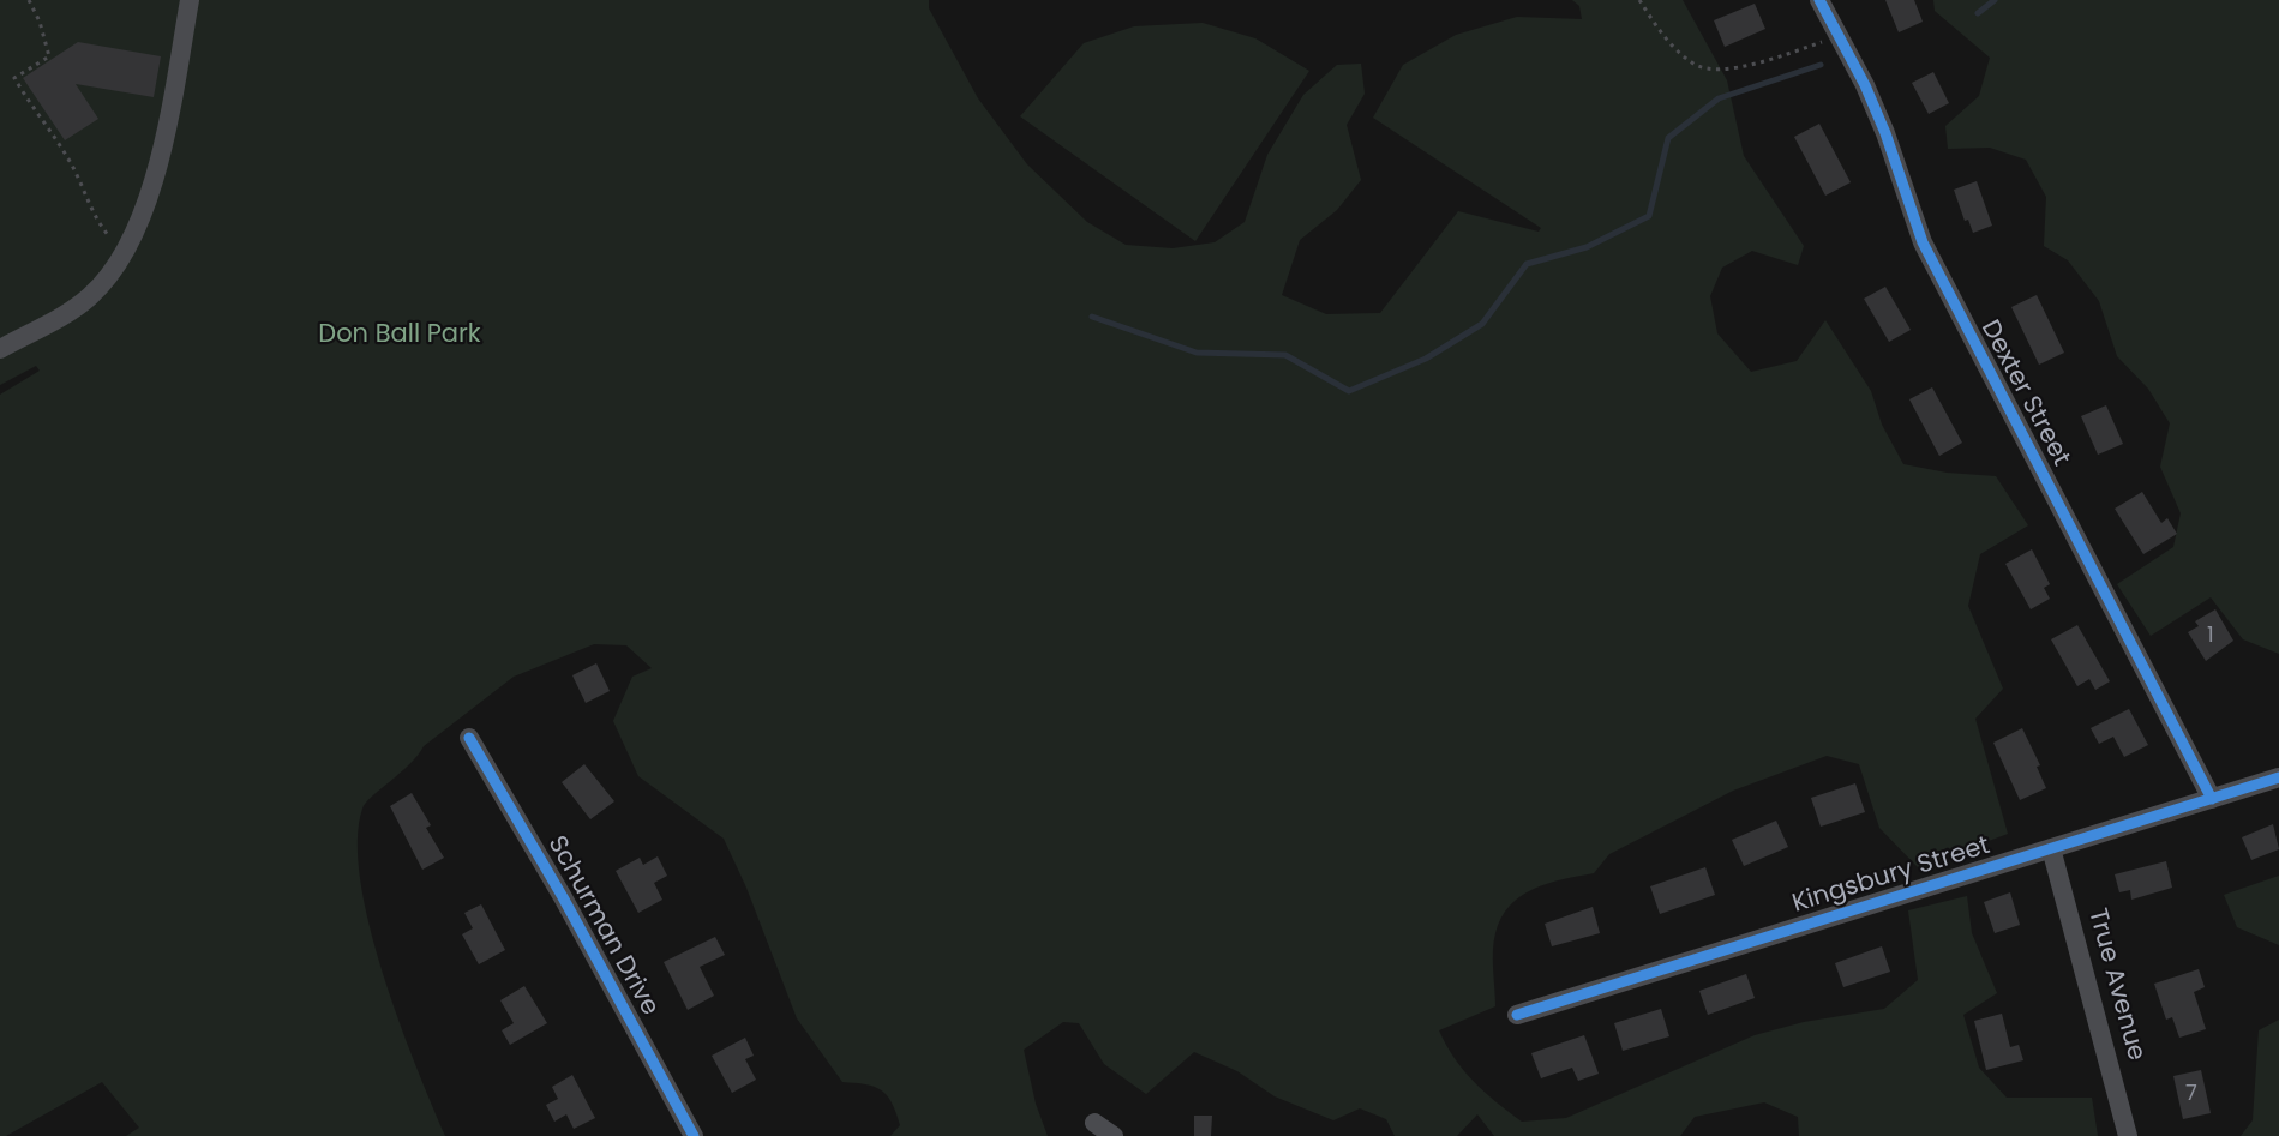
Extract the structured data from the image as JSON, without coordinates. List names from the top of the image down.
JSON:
{
  "streets": {
    "street": [
      "Dexter Street",
      "Kingsbury Street",
      "Schurman Drive",
      "True Avenue"
    ]
  },
  "crossings": [
    ["Dexter Street", "Kingsbury Street"],
    ["Kingsbury Street", "True Avenue"]
  ],
  "parks": ["Don Ball Park"],
  "house_numbers": ["1", "7"]
}
